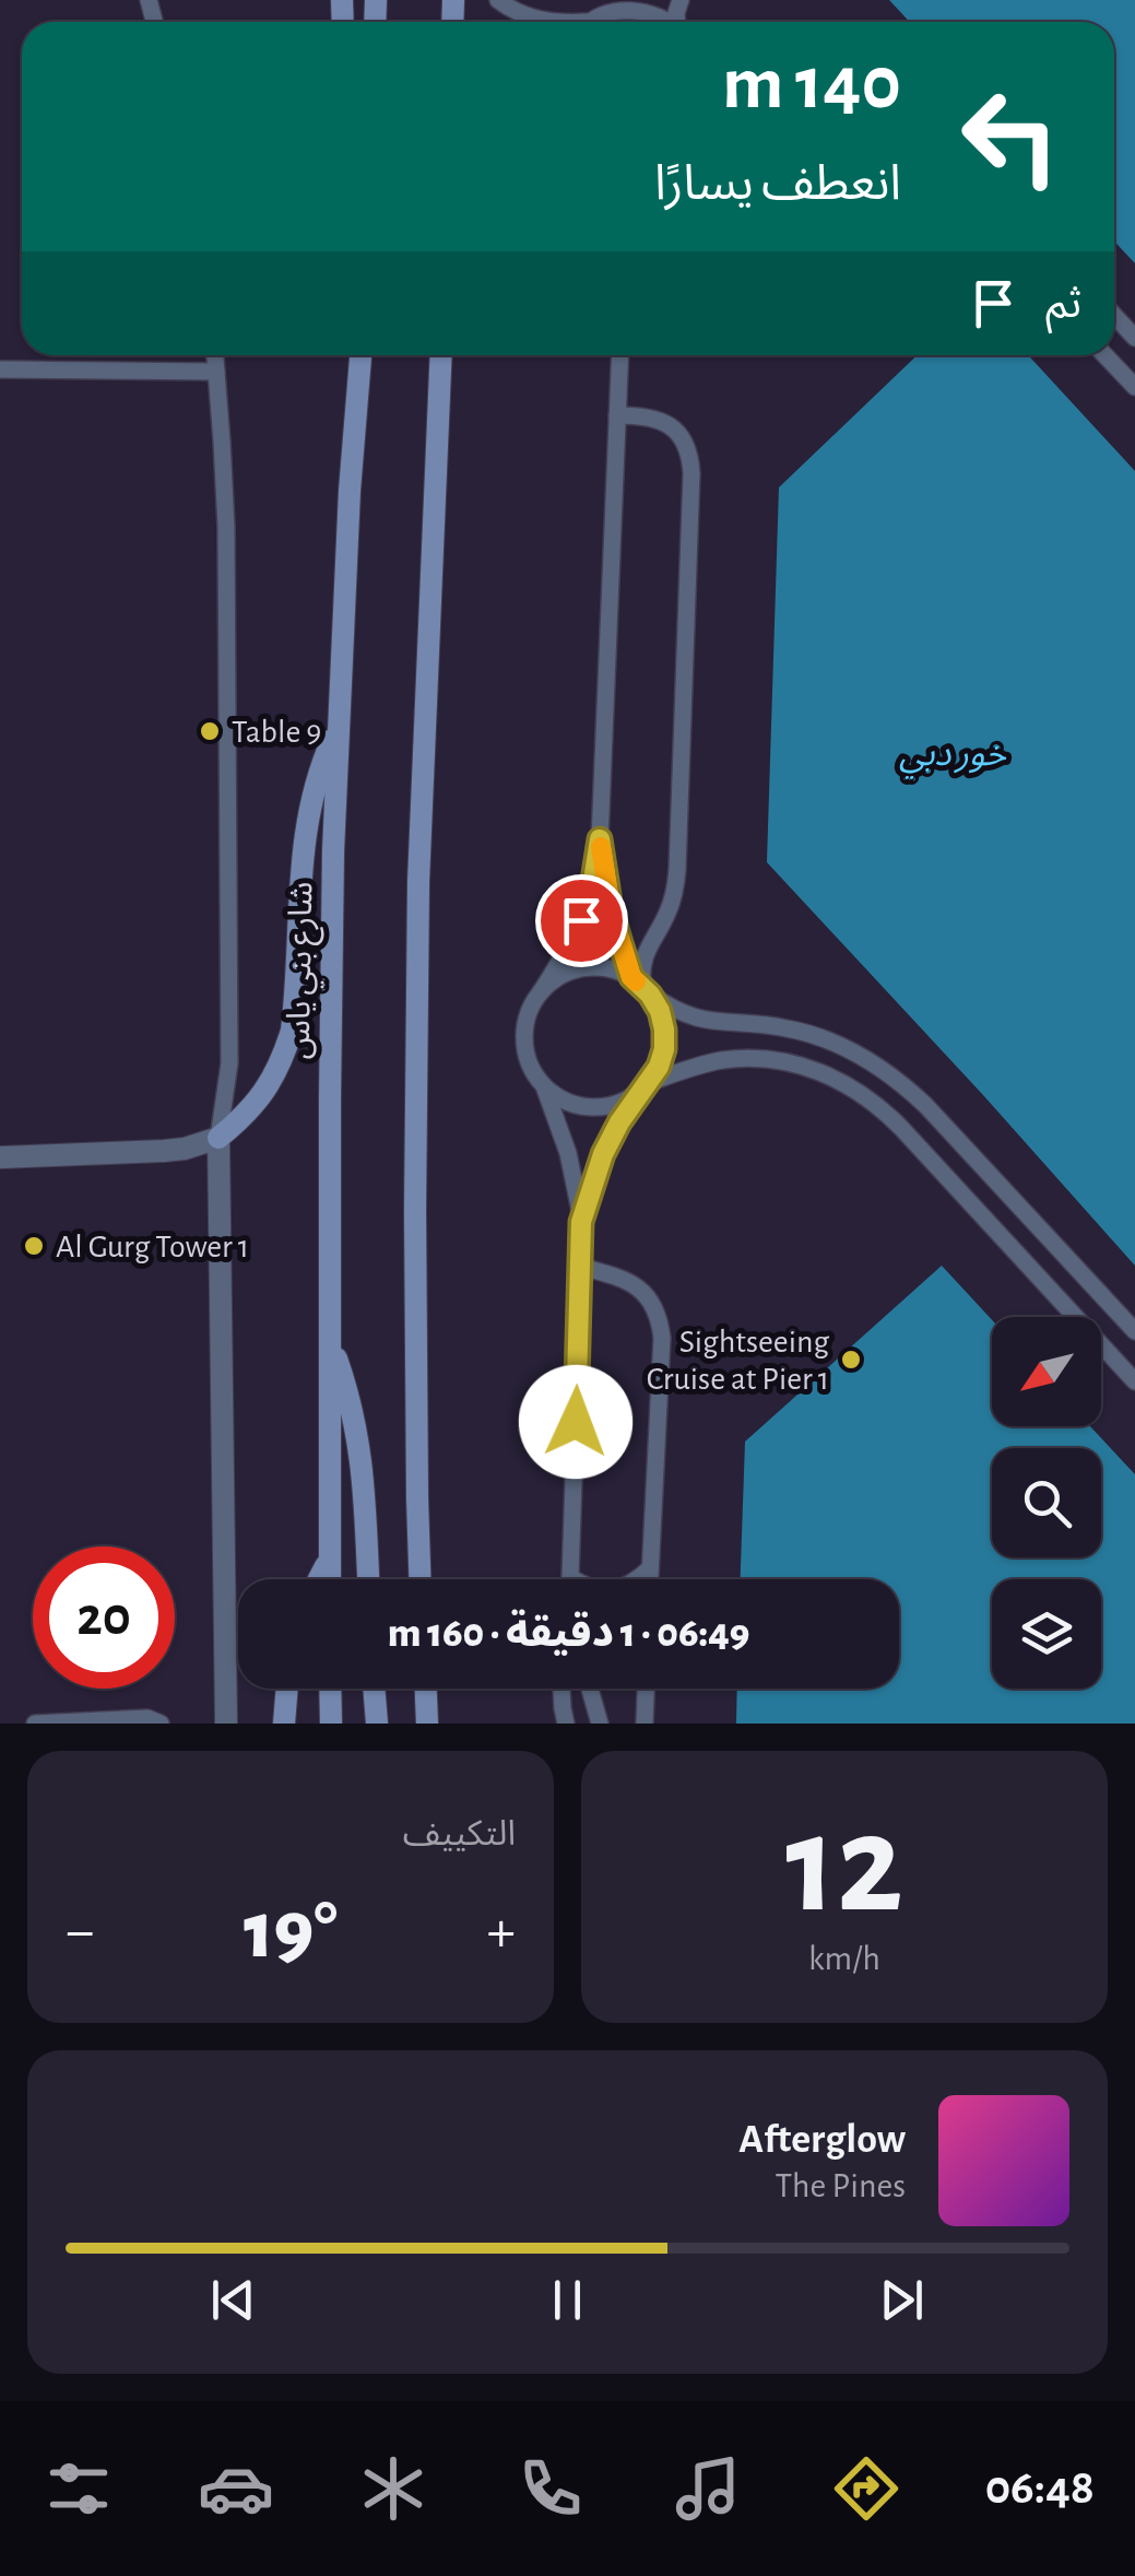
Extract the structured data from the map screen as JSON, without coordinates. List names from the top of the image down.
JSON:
{
  "streets": {
    "main road": ["شارع بني ياس"]
  },
  "water": ["خور دبي"],
  "places": ["Table 9", "Al Gurg Tower 1", "Sightseeing Cruise at Pier 1"],
  "north": "bottom left",
  "page": {
    "turn": ["140 m", "انعطف يسارًا"],
    "then": "ثم",
    "limit": "20",
    "trip": "06:49 · 1 دقيقة · 160 m",
    "tile": [
      ["12", "km/h"],
      "التكييف"
    ],
    "heat": ["−", "19°", "+"],
    "song": ["Afterglow", "The Pines"],
    "tabs": "06:48"
  }
}
